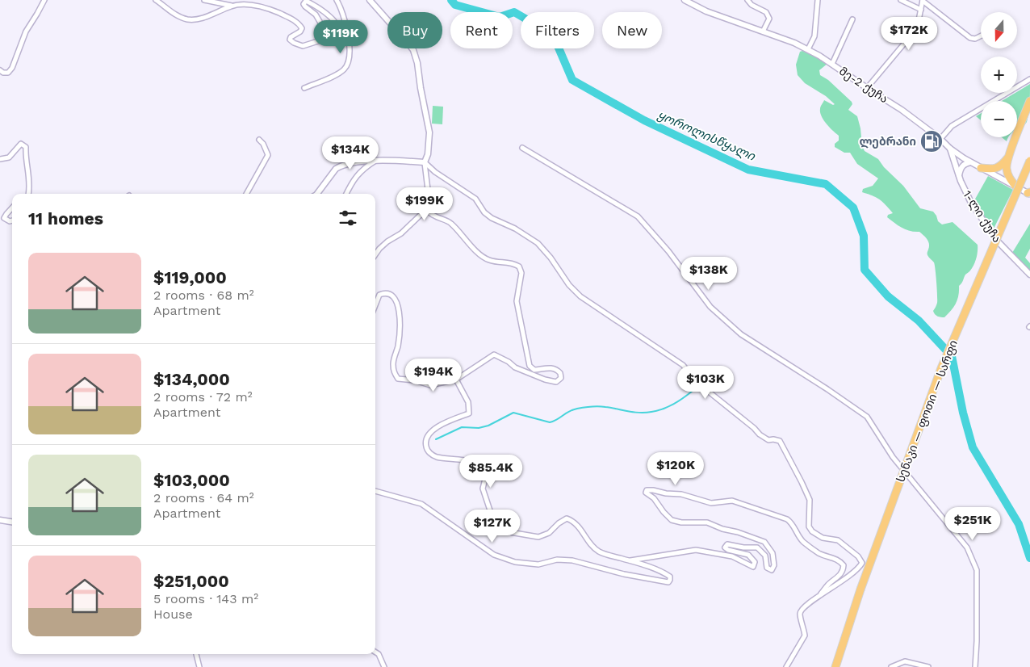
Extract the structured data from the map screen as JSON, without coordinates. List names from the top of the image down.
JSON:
{
  "streets": {
    "highway": ["სენაკი — ფოთი — სარფი"],
    "street": ["მე-2 ქუჩა", "1-ლი ქუჩა"]
  },
  "crossings": [
    ["მე-2 ქუჩა", "1-ლი ქუჩა"]
  ],
  "water": ["ყოროლისწყალი"],
  "places": {
    "fuel station": ["ლებრანი"]
  },
  "north": "bottom",
  "page": {
    "map_buttons": ["+", "−"],
    "chip": [
      "Buy",
      "Rent",
      "Filters",
      "New"
    ],
    "price": [
      "$172K",
      "$119K",
      "$134K",
      "$199K",
      "$138K",
      "$194K",
      "$103K",
      "$120K",
      "$85.4K",
      "$251K",
      "$127K"
    ],
    "heading": "11 homes",
    "list": [
      {
        "name": "$119,000",
        "note": "2 rooms · 68 m² · Apartment"
      },
      {
        "name": "$134,000",
        "note": "2 rooms · 72 m² · Apartment"
      },
      {
        "name": "$103,000",
        "note": "2 rooms · 64 m² · Apartment"
      },
      {
        "name": "$251,000",
        "note": "5 rooms · 143 m² · House"
      }
    ]
  }
}
